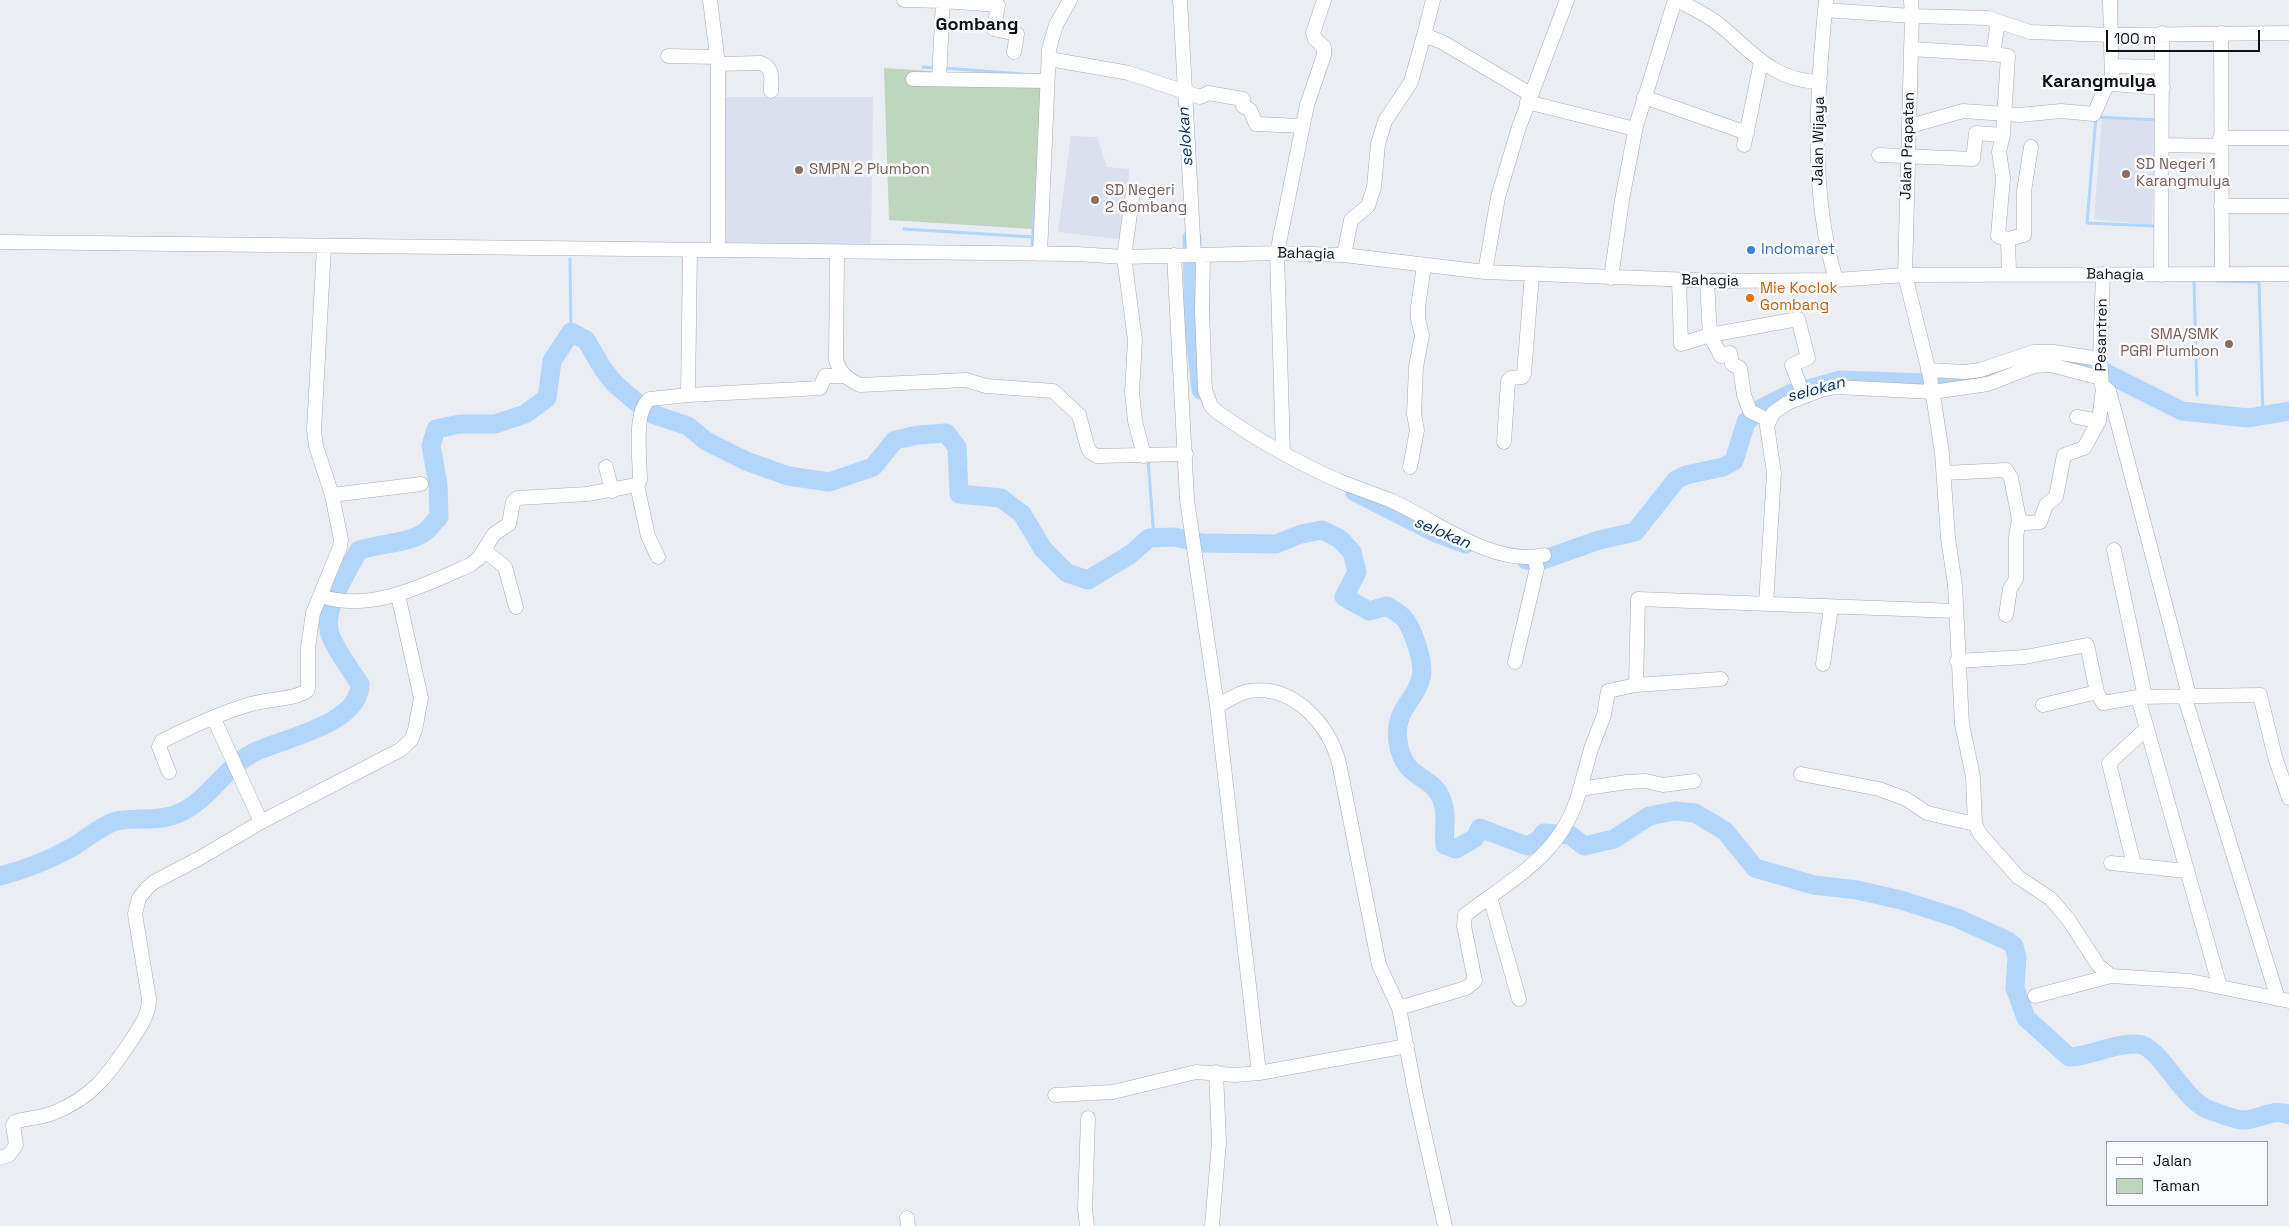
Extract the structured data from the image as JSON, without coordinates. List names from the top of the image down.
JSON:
{
  "streets": {
    "street": [
      "Jalan Wijaya",
      "Jalan Prapatan",
      "Bahagia",
      "Pesantren"
    ]
  },
  "crossings": [
    ["Jalan Wijaya", "Bahagia"],
    ["Jalan Prapatan", "Bahagia"],
    ["Bahagia", "Pesantren"]
  ],
  "districts": ["Gombang", "Karangmulya"],
  "water": ["selokan"],
  "places": [
    "SMPN 2 Plumbon",
    "SD Negeri 1 Karangmulya",
    "SD Negeri 2 Gombang",
    "Indomaret",
    "Mie Koclok Gombang",
    "SMA/SMK PGRI Plumbon"
  ],
  "legend": ["Jalan", "Taman"],
  "scale_bar": "100 m"
}
